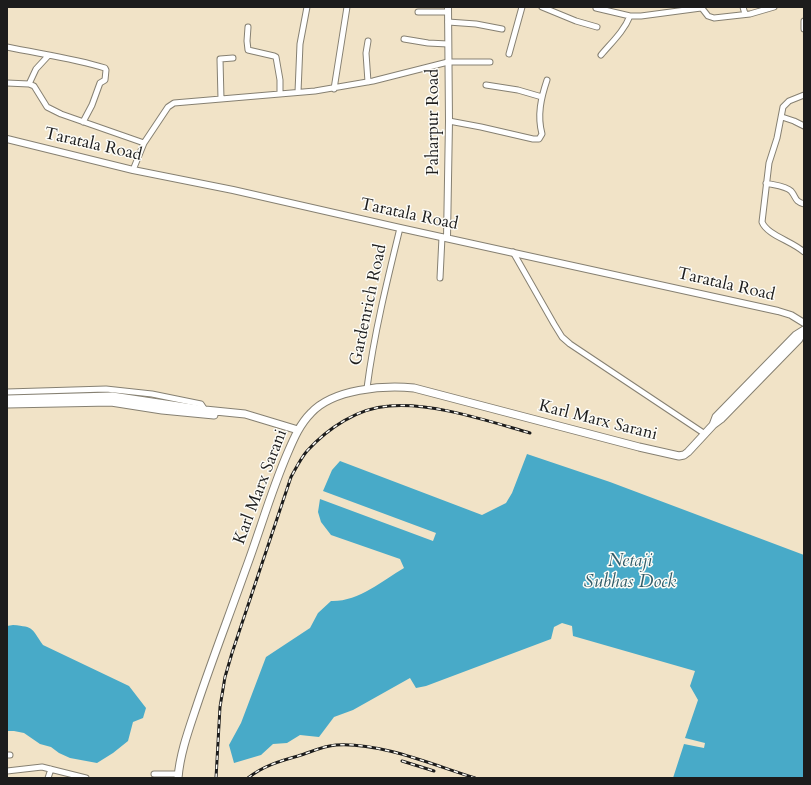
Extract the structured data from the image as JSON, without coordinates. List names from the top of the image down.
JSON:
{
  "streets": {
    "main road": ["Karl Marx Sarani"],
    "street": ["Paharpur Road", "Taratala Road", "Gardenrich Road"]
  },
  "crossings": [
    ["Paharpur Road", "Taratala Road"],
    ["Taratala Road", "Gardenrich Road"],
    ["Gardenrich Road", "Karl Marx Sarani"]
  ],
  "water": ["Netaji Subhas Dock"]
}
